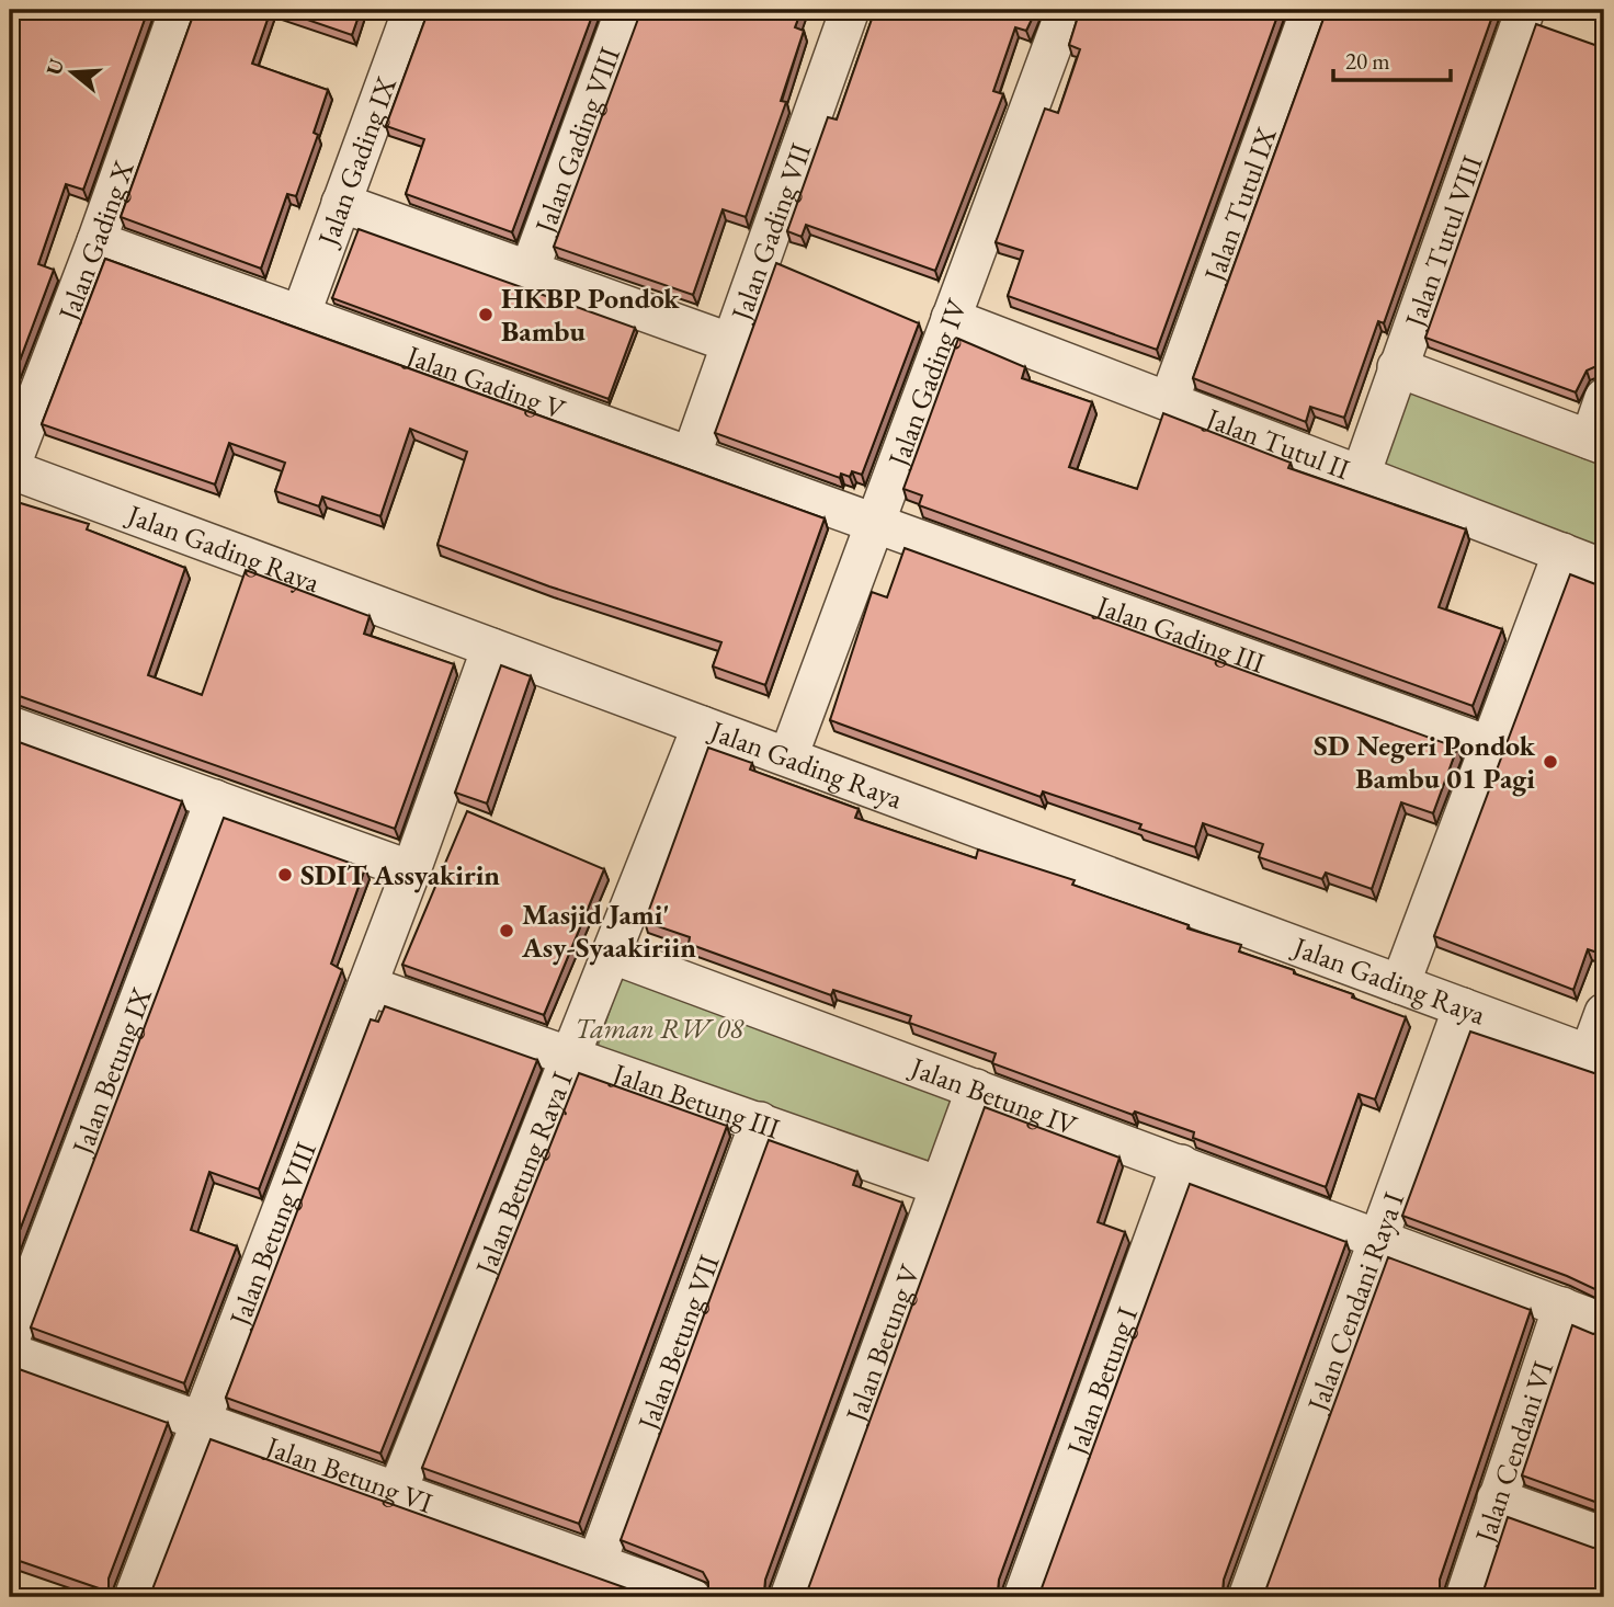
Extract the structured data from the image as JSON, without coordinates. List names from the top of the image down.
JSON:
{
  "streets": {
    "street": [
      "Jalan Gading VIII",
      "Jalan Gading IX",
      "Jalan Tutul IX",
      "Jalan Gading VII",
      "Jalan Gading X",
      "Jalan Tutul VIII",
      "Jalan Gading V",
      "Jalan Gading IV",
      "Jalan Tutul II",
      "Jalan Gading Raya",
      "Jalan Gading III",
      "Jalan Betung IX",
      "Jalan Betung IV",
      "Jalan Betung III",
      "Jalan Betung Raya I",
      "Jalan Betung VIII",
      "Jalan Cendani Raya I",
      "Jalan Betung VII",
      "Jalan Betung V",
      "Jalan Betung I",
      "Jalan Cendani VI",
      "Jalan Betung VI"
    ]
  },
  "crossings": [
    ["Jalan Gading IX", "Jalan Gading V"],
    ["Jalan Tutul IX", "Jalan Tutul II"],
    ["Jalan Gading VII", "Jalan Gading V"],
    ["Jalan Gading X", "Jalan Gading V"],
    ["Jalan Gading X", "Jalan Gading Raya"],
    ["Jalan Tutul VIII", "Jalan Tutul II"],
    ["Jalan Gading V", "Jalan Gading IV"],
    ["Jalan Gading V", "Jalan Gading III"],
    ["Jalan Gading IV", "Jalan Tutul II"],
    ["Jalan Gading IV", "Jalan Gading Raya"],
    ["Jalan Gading IV", "Jalan Gading III"],
    ["Jalan Gading Raya", "Jalan Betung Raya I"],
    ["Jalan Gading Raya", "Jalan Betung VIII"],
    ["Jalan Gading Raya", "Jalan Cendani Raya I"],
    ["Jalan Betung IV", "Jalan Betung Raya I"],
    ["Jalan Betung IV", "Jalan Cendani Raya I"],
    ["Jalan Betung IV", "Jalan Betung V"],
    ["Jalan Betung IV", "Jalan Betung I"],
    ["Jalan Betung IV", "Jalan Cendani VI"],
    ["Jalan Betung III", "Jalan Betung Raya I"],
    ["Jalan Betung III", "Jalan Betung VIII"],
    ["Jalan Betung III", "Jalan Betung VII"],
    ["Jalan Betung III", "Jalan Betung V"],
    ["Jalan Betung Raya I", "Jalan Betung VI"],
    ["Jalan Betung VIII", "Jalan Betung VI"],
    ["Jalan Betung VII", "Jalan Betung VI"]
  ],
  "parks": ["Taman RW 08"],
  "places": [
    "HKBP Pondok Bambu",
    "SD Negeri Pondok Bambu 01 Pagi",
    "SDIT Assyakirin",
    "Masjid Jami' Asy-Syaakiriin"
  ],
  "scale_bar": "20 m",
  "north": "left"
}
